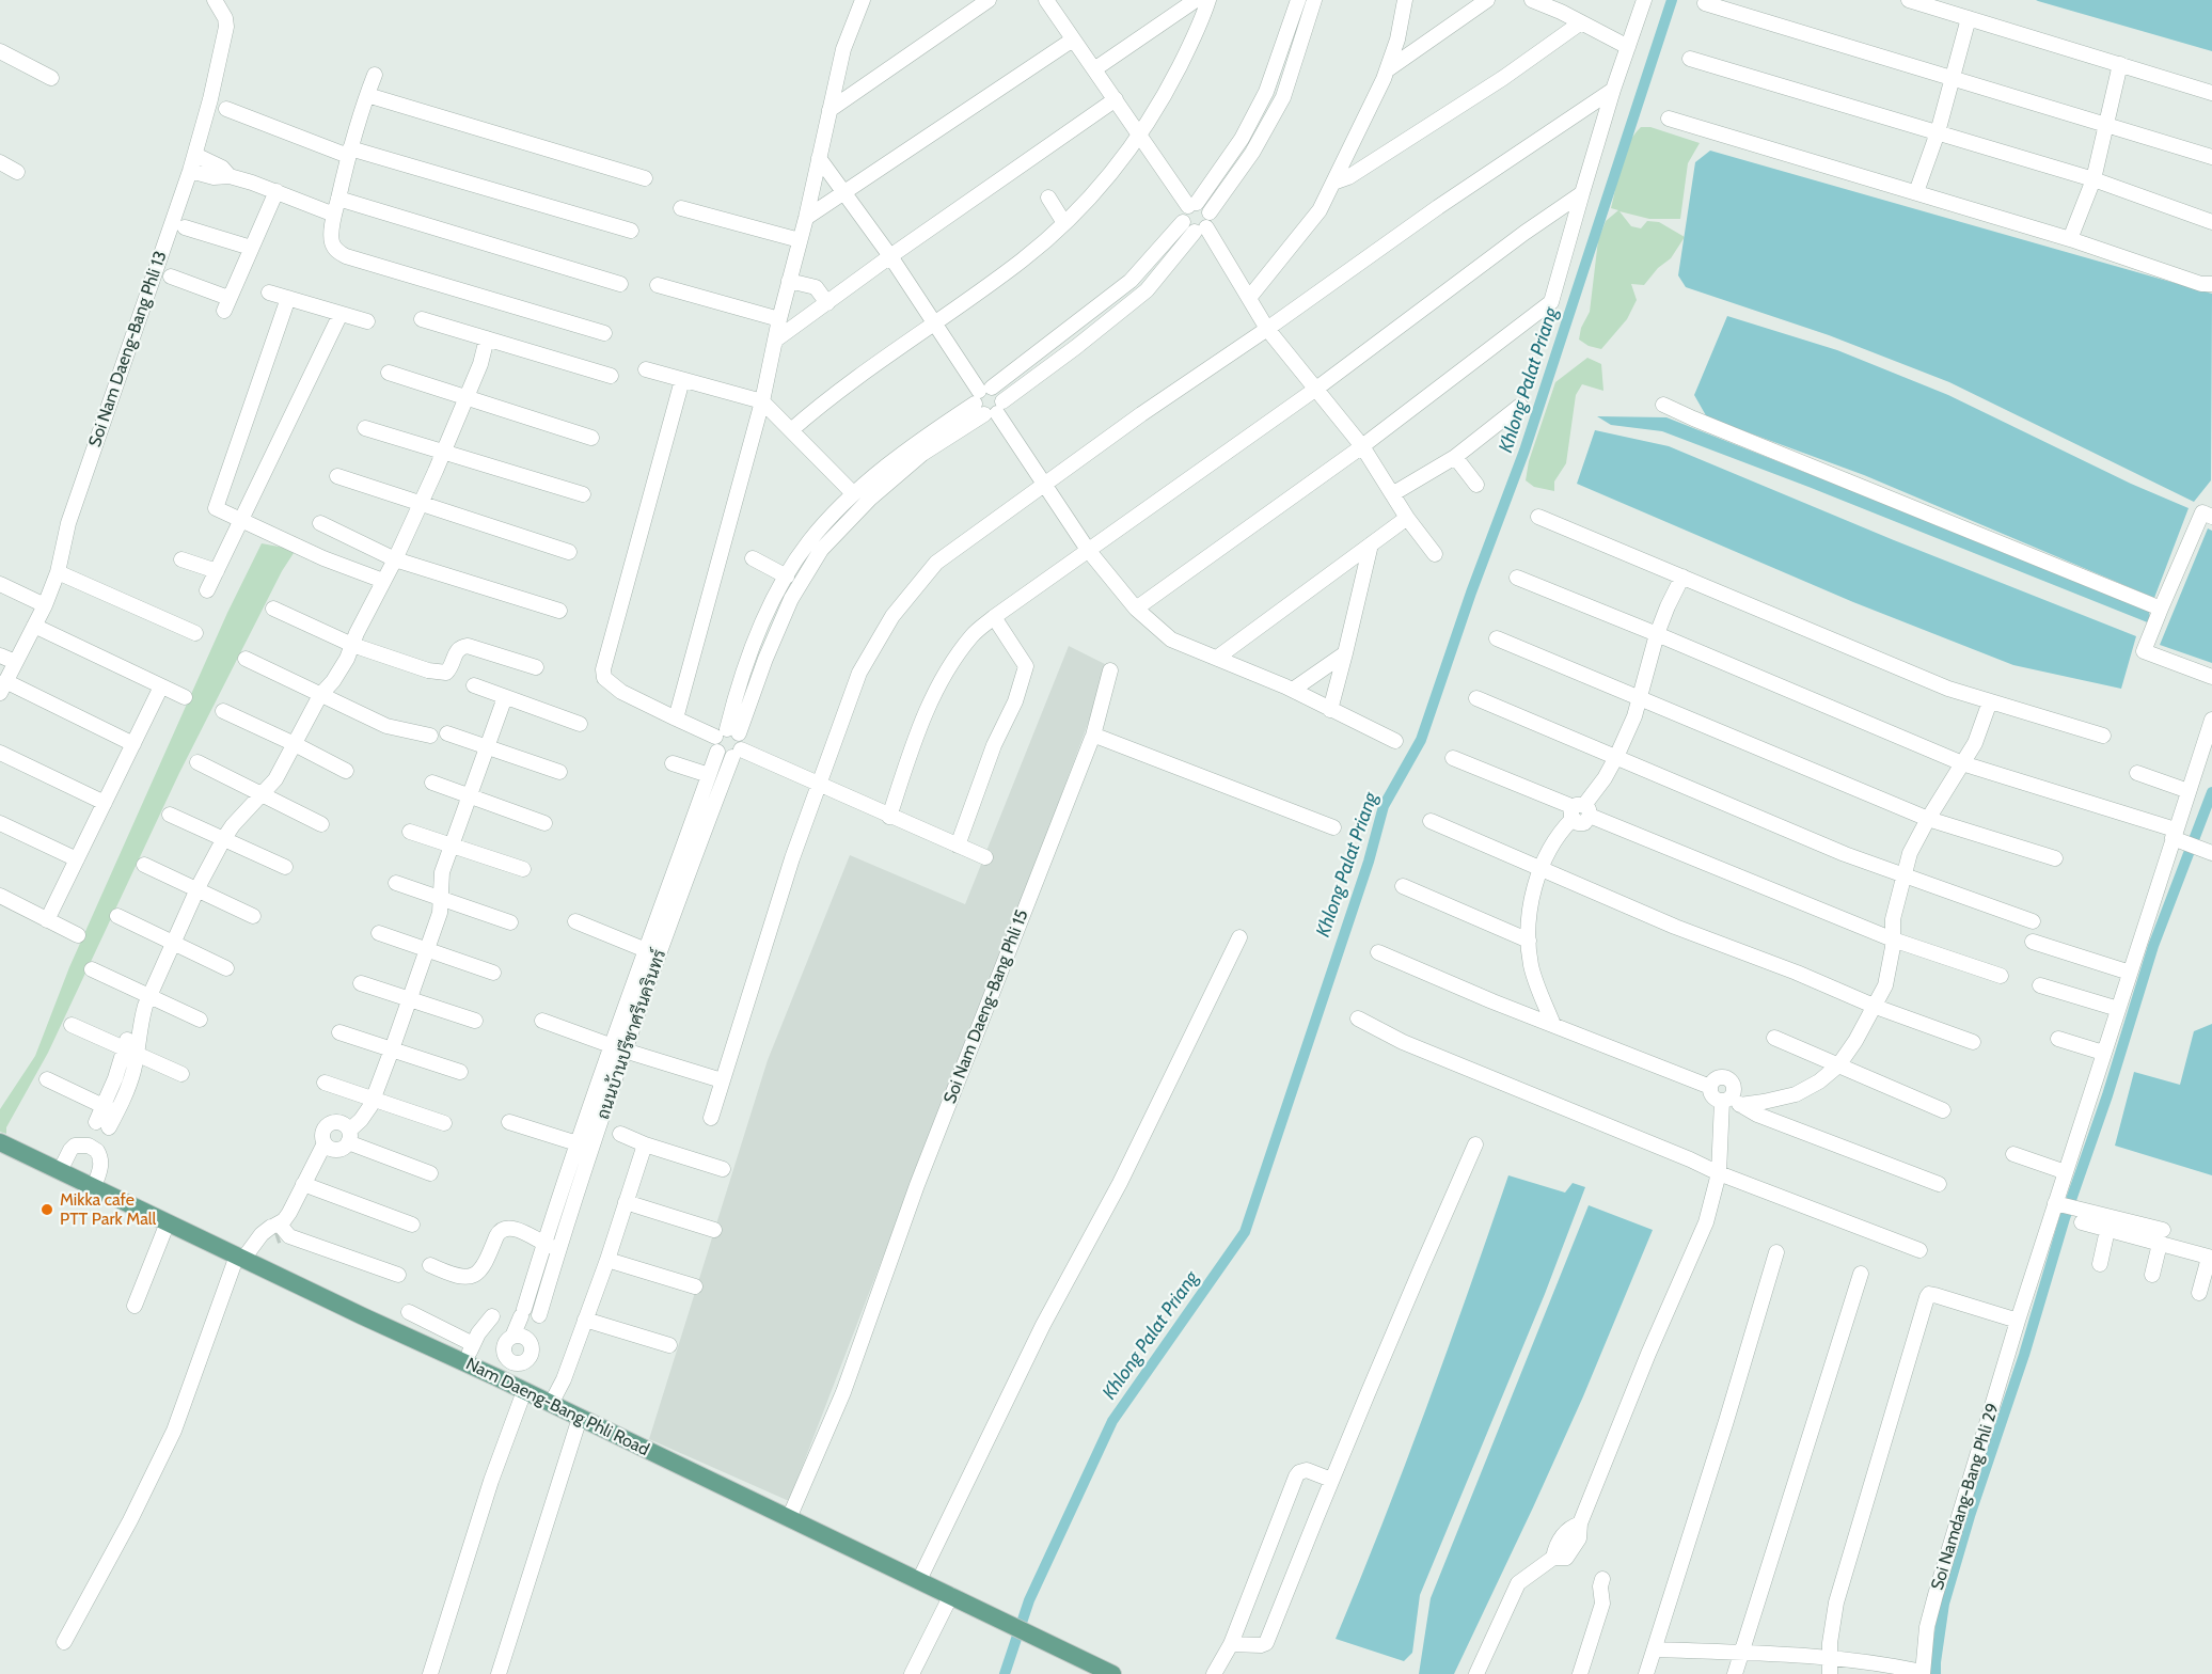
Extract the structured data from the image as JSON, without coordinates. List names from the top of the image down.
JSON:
{
  "streets": {
    "main road": ["Nam Daeng-Bang Phli Road"],
    "street": [
      "Soi Nam Daeng-Bang Phli 13",
      "Soi Nam Daeng-Bang Phli 15",
      "ถนนบ้านปรีชาศรีนครินทร์",
      "Soi Namdang-Bang Phli 29"
    ]
  },
  "crossings": [
    ["Soi Nam Daeng-Bang Phli 15", "Nam Daeng-Bang Phli Road"]
  ],
  "water": ["Khlong Palat Priang"],
  "places": ["Mikka cafe PTT Park Mall"]
}
